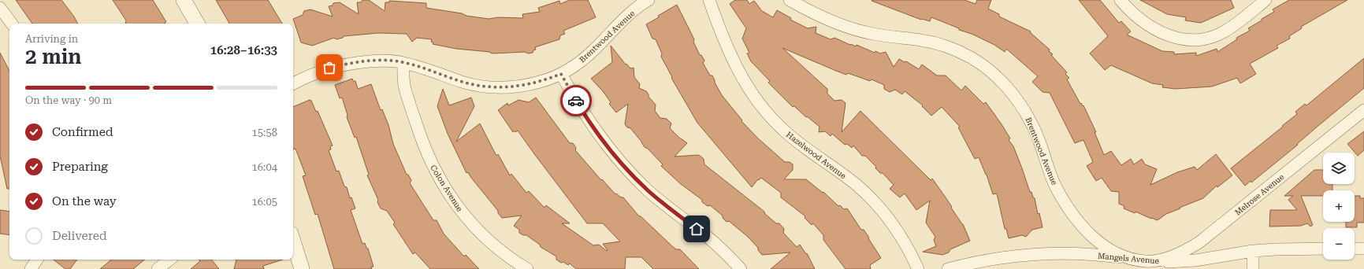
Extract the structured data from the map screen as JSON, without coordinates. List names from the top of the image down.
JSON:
{
  "streets": {
    "street": [
      "Brentwood Avenue",
      "Hazelwood Avenue",
      "Colon Avenue",
      "Melrose Avenue",
      "Mangels Avenue"
    ]
  },
  "crossings": [
    ["Brentwood Avenue", "Colon Avenue"],
    ["Brentwood Avenue", "Melrose Avenue"],
    ["Brentwood Avenue", "Mangels Avenue"],
    ["Melrose Avenue", "Mangels Avenue"]
  ],
  "page": {
    "heading": ["2 min", "Arriving in", "16:28–16:33"],
    "bar": "On the way · 90 m",
    "list": [
      ["Confirmed", "15:58"],
      ["Preparing", "16:04"],
      ["On the way", "16:05"],
      "Delivered"
    ],
    "map_buttons": ["+", "−"]
  }
}
